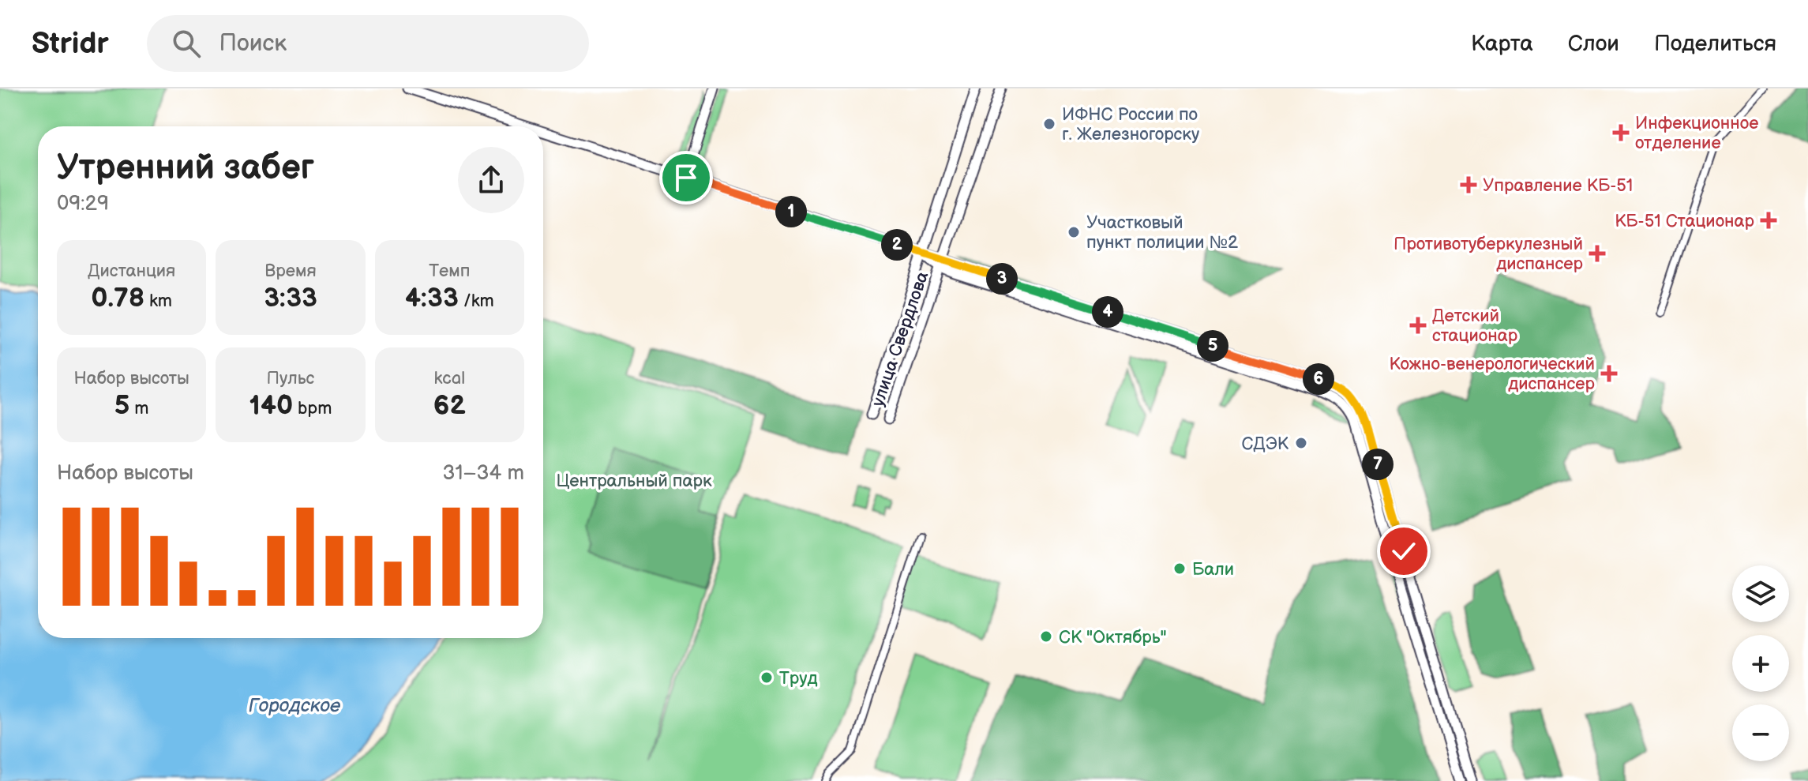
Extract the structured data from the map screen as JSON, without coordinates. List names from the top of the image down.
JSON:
{
  "streets": {
    "main road": ["улица Свердлова"]
  },
  "water": ["Городское"],
  "parks": ["Центральный парк"],
  "places": {
    "other": [
      "ИФНС России по г. Железногорску",
      "Участковый пункт полиции №2",
      "СДЭК",
      "Бали",
      "СК \"Октябрь\"",
      "Труд"
    ],
    "health": [
      "Инфекционное отделение",
      "Управление КБ-51",
      "КБ-51 Стационар",
      "Противотуберкулезный диспансер",
      "Детский стационар",
      "Кожно-венерологический диспансер"
    ]
  },
  "page": {
    "header": "Stridr",
    "search": "Поиск",
    "nav": ["Карта", "Слои", "Поделиться"],
    "heading": ["Утренний забег", "09:29"],
    "pins": [
      "1",
      "2",
      "3",
      "4",
      "5",
      "6",
      "7"
    ],
    "stats": [
      ["Дистанция", "0.78 km"],
      ["Время", "3:33"],
      ["Темп", "4:33 /km"],
      ["Набор высоты", "5 m"],
      ["Пульс", "140 bpm"],
      ["kcal", "62"]
    ],
    "chart": ["Набор высоты", "31–34 m"],
    "map_buttons": ["+", "−"]
  }
}
